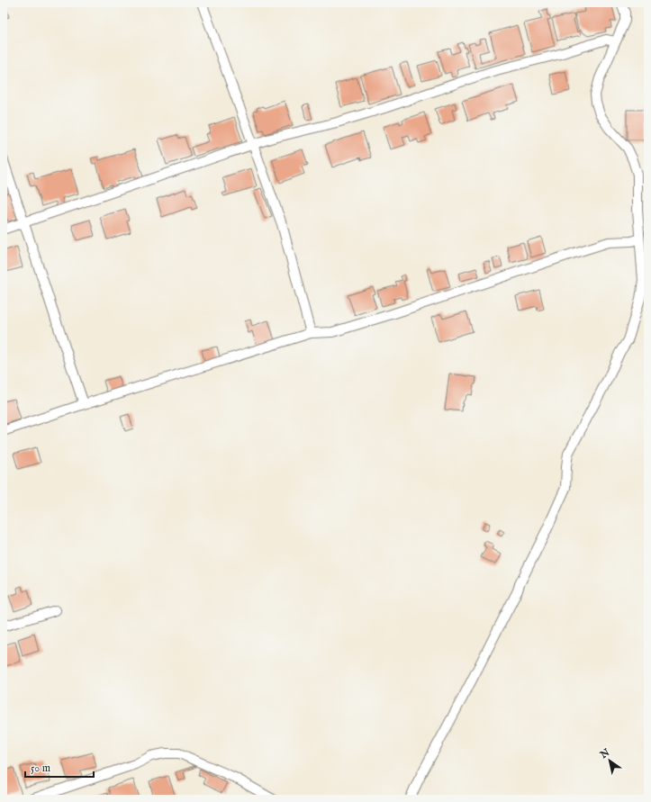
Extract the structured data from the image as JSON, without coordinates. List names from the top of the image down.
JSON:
{
  "scale_bar": "50 m",
  "north": "top left"
}
